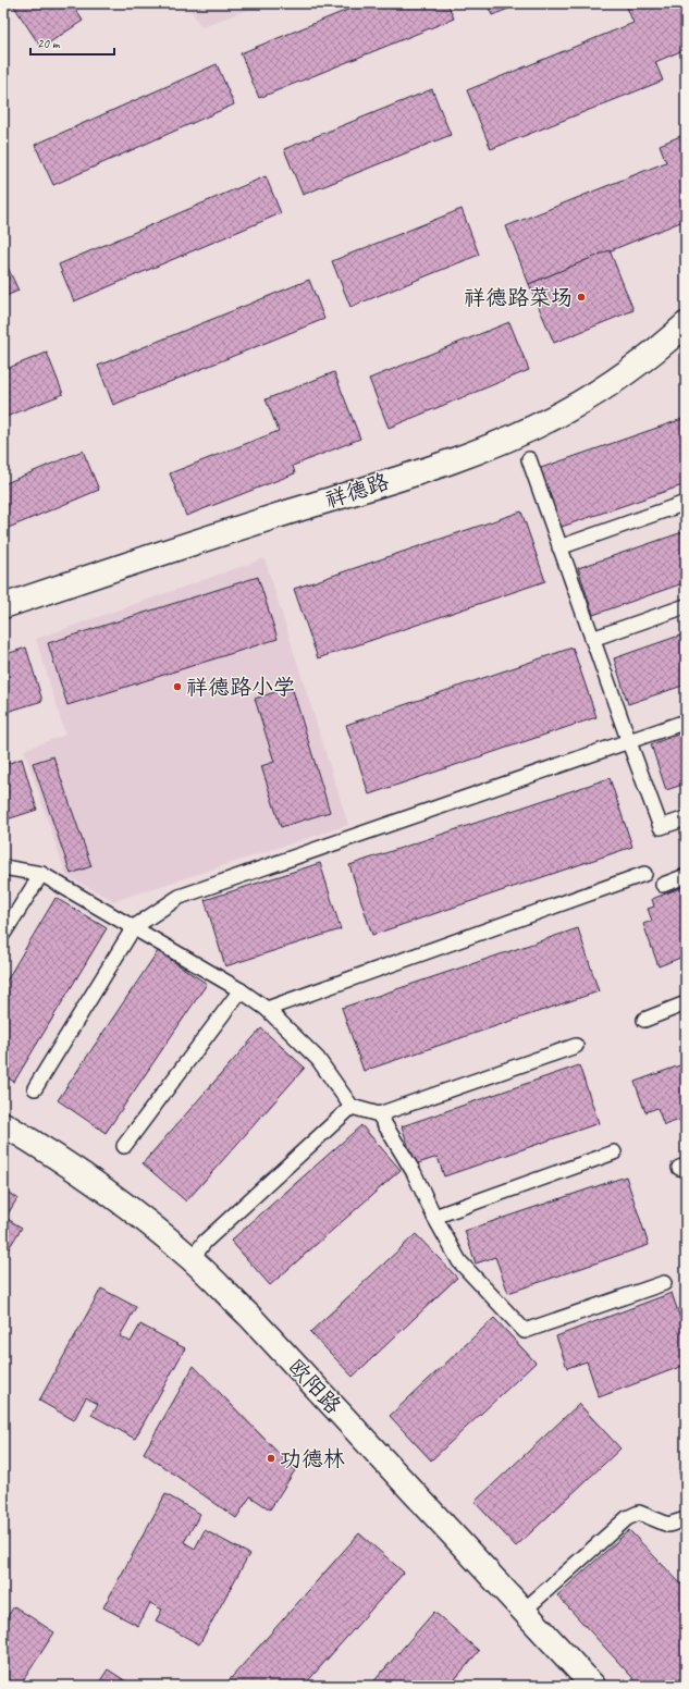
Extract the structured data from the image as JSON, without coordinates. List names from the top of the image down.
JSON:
{
  "streets": {
    "street": ["祥德路", "欧阳路"]
  },
  "places": ["祥德路菜场", "祥德路小学", "功德林"],
  "scale_bar": "20 m"
}
